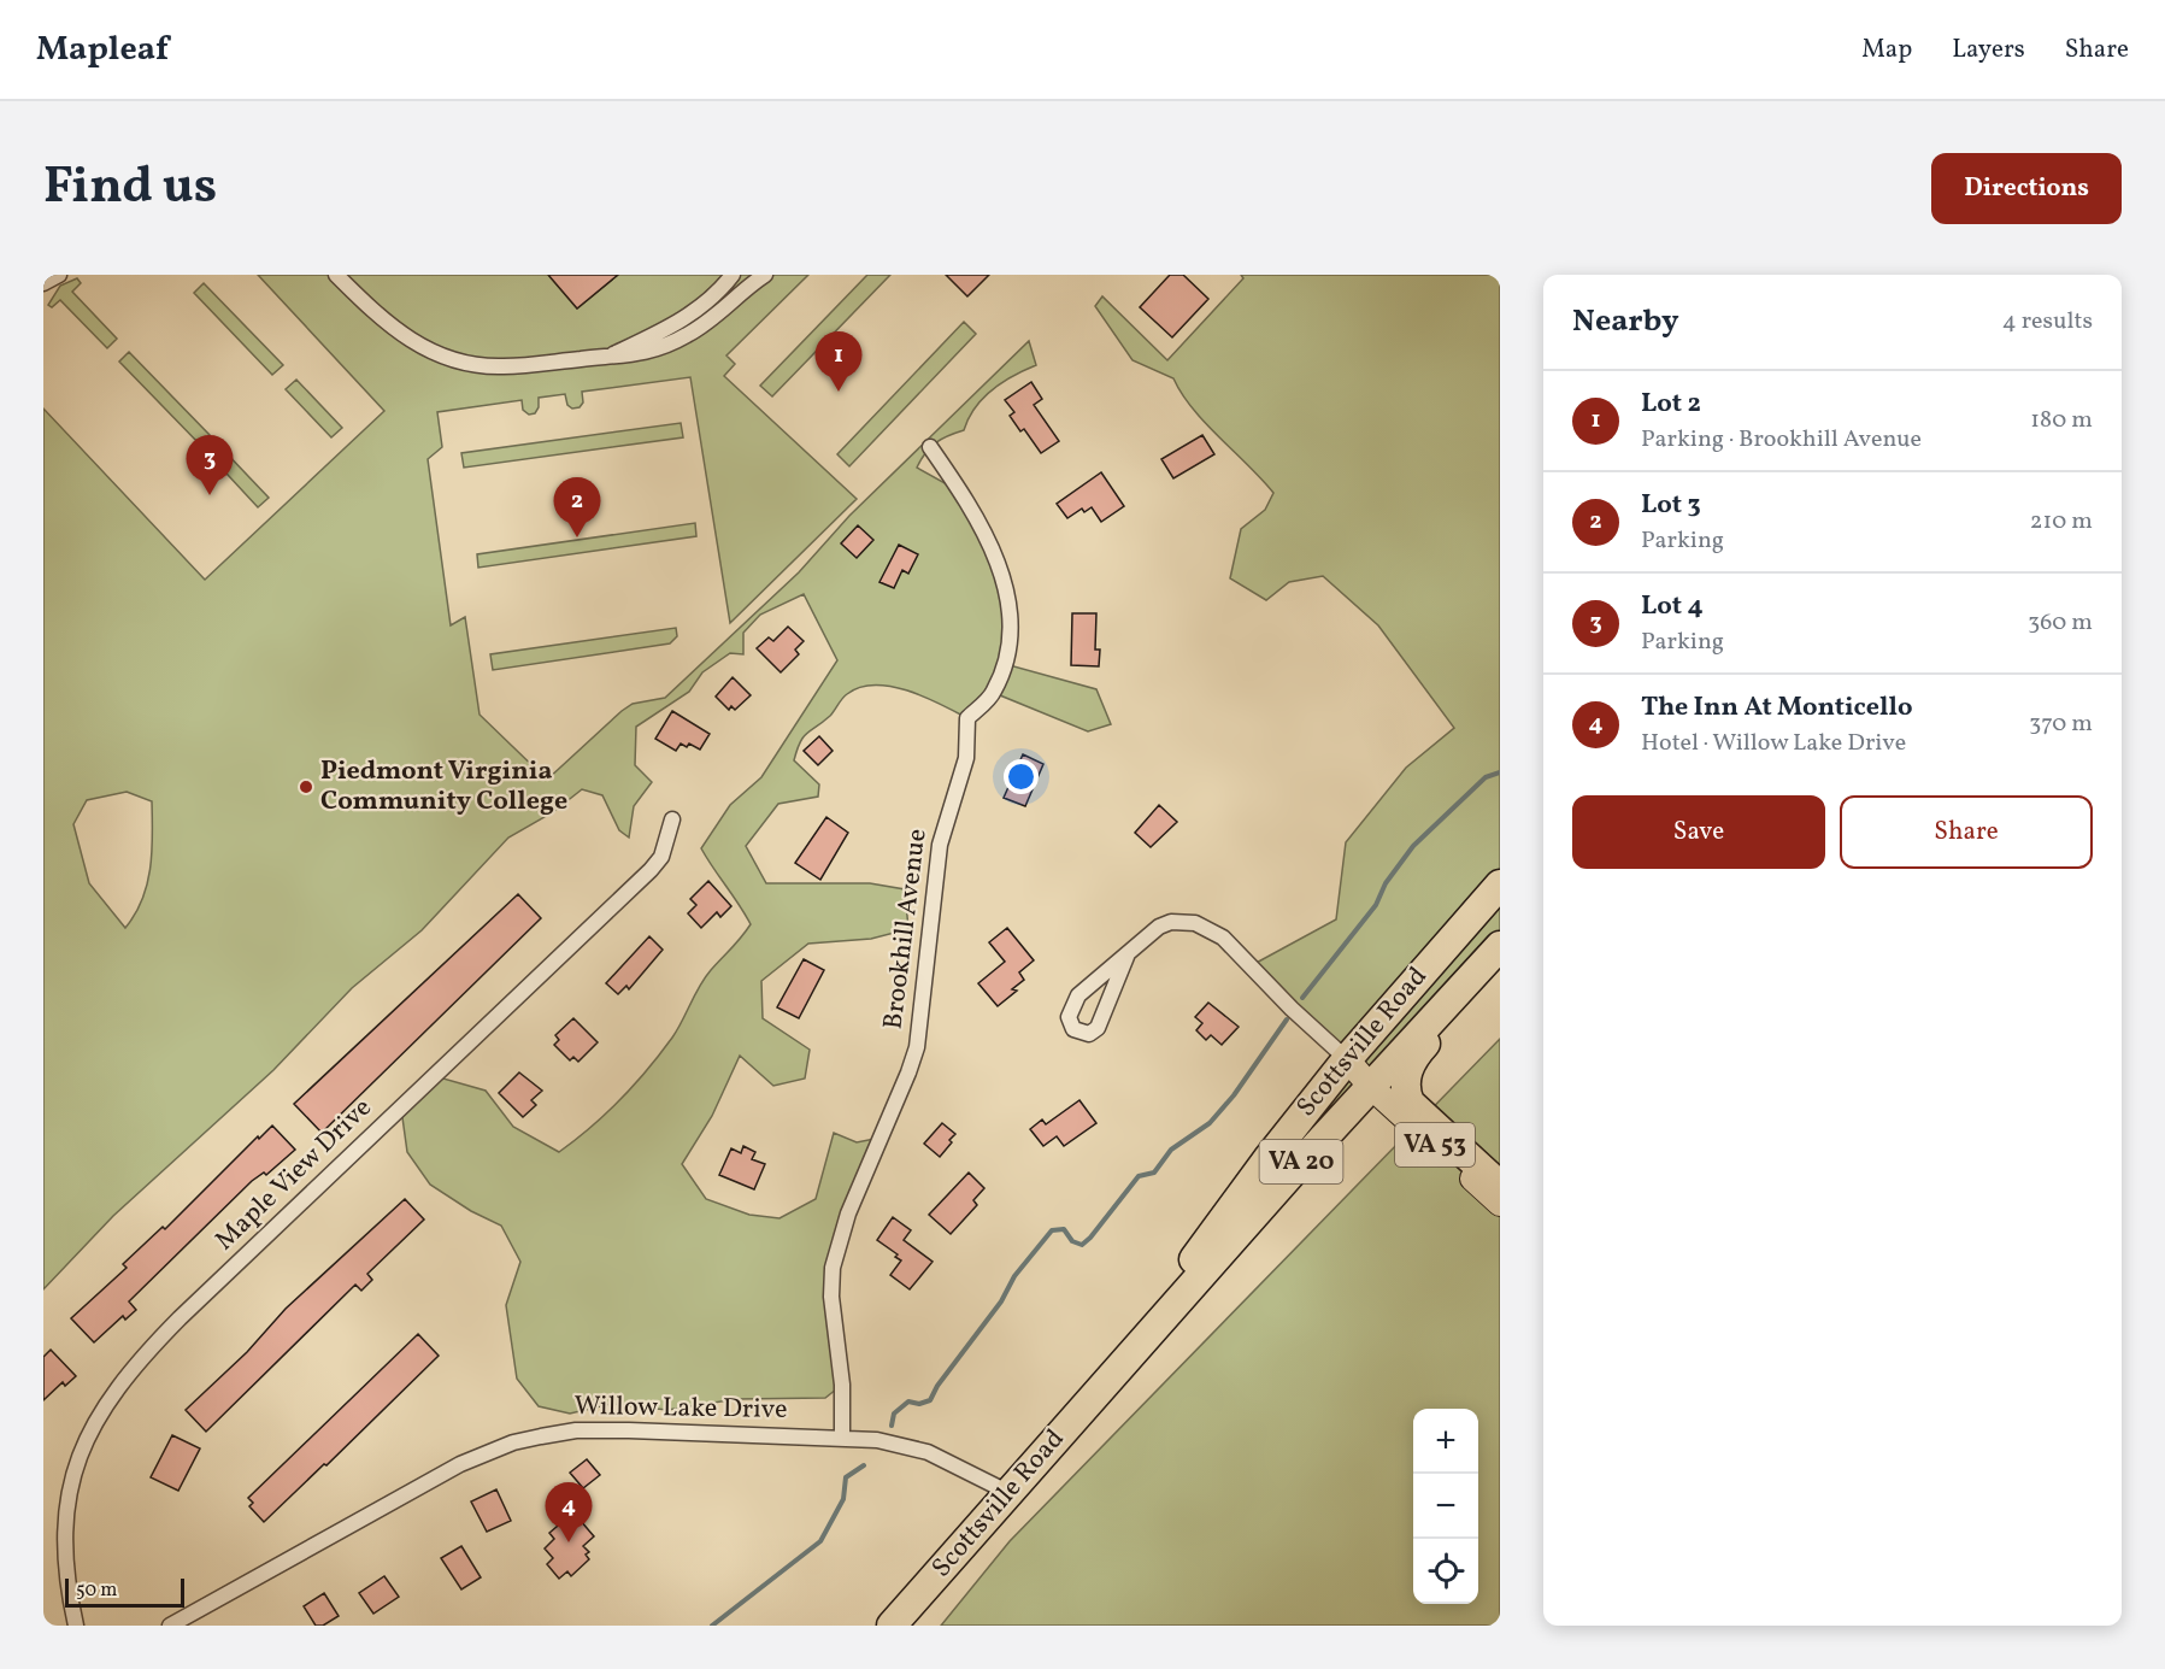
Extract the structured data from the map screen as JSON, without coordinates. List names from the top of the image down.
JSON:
{
  "streets": {
    "highway": ["Scottsville Road", "VA 20"],
    "main road": ["VA 53"],
    "street": ["Brookhill Avenue", "Maple View Drive", "Willow Lake Drive"]
  },
  "crossings": [
    ["Brookhill Avenue", "Willow Lake Drive"],
    ["Scottsville Road", "VA 53"],
    ["Scottsville Road", "Willow Lake Drive"]
  ],
  "places": ["Piedmont Virginia Community College"],
  "scale_bar": "50 m",
  "page": {
    "header": "Mapleaf",
    "nav": ["Map", "Layers", "Share"],
    "title": "Find us",
    "buttons": [
      "Directions",
      ["Save", "Share"]
    ],
    "heading": ["Nearby", "4 results"],
    "pins": [
      "1",
      "3",
      "2",
      "4"
    ],
    "list": [
      {
        "mark": "1",
        "name": "Lot 2",
        "note": "Parking · Brookhill Avenue",
        "value": "180 m"
      },
      {
        "mark": "2",
        "name": "Lot 3",
        "note": "Parking",
        "value": "210 m"
      },
      {
        "mark": "3",
        "name": "Lot 4",
        "note": "Parking",
        "value": "360 m"
      },
      {
        "mark": "4",
        "name": "The Inn At Monticello",
        "note": "Hotel · Willow Lake Drive",
        "value": "370 m"
      }
    ],
    "map_buttons": ["+", "−"],
    "scale": "50 m"
  }
}
